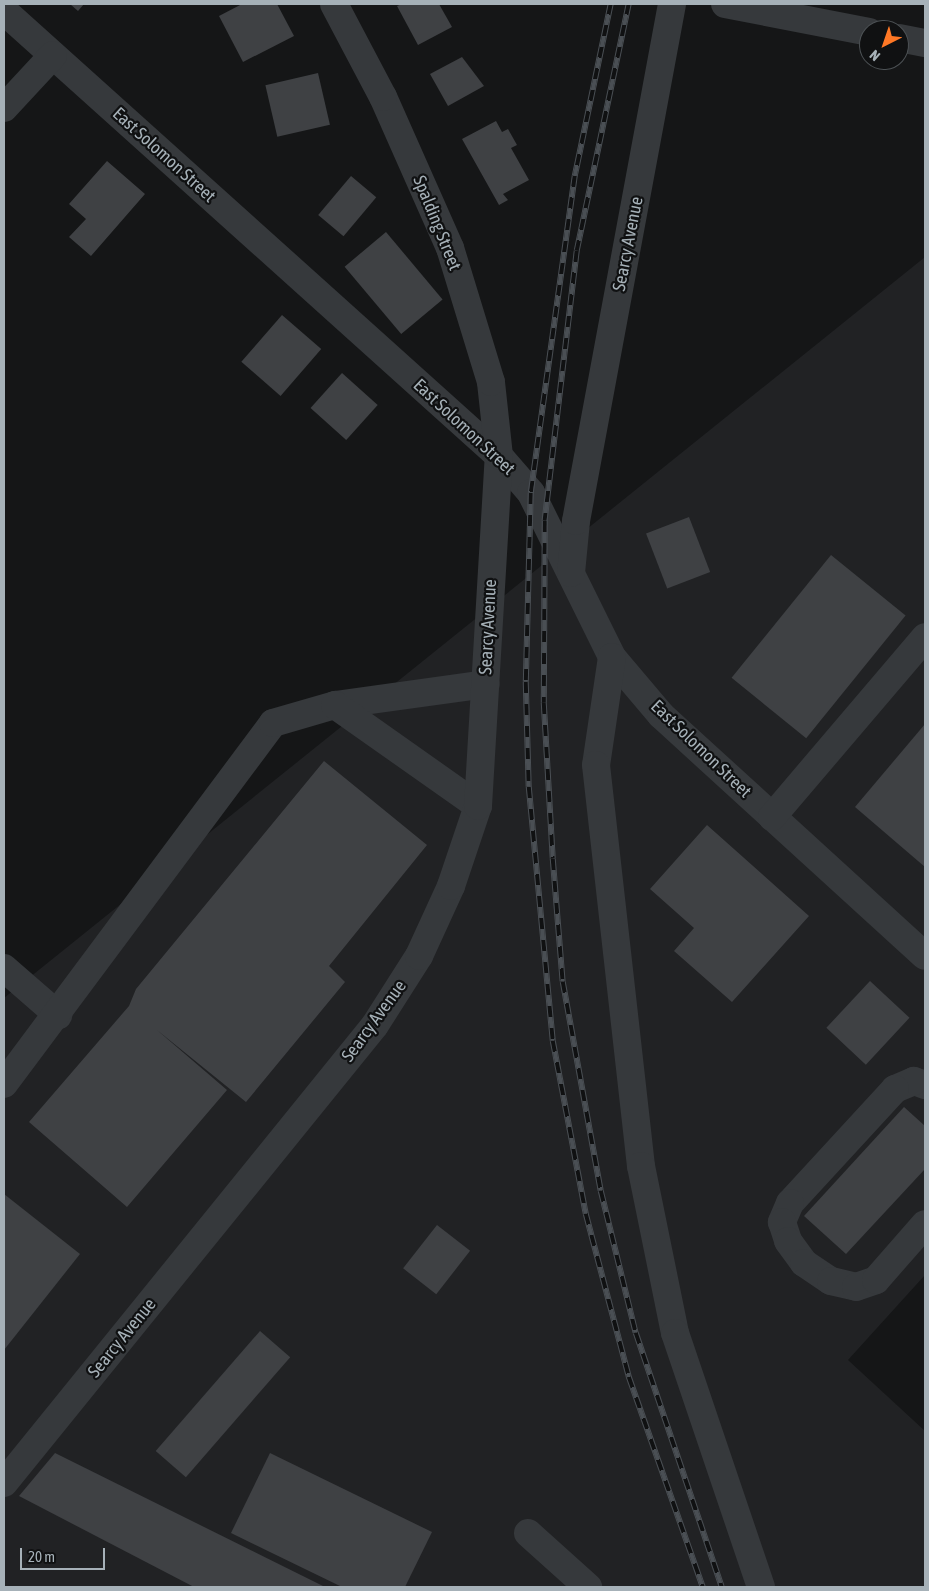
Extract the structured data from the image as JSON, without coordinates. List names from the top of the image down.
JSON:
{
  "streets": {
    "street": ["East Solomon Street", "Spalding Street", "Searcy Avenue"]
  },
  "crossings": [
    ["East Solomon Street", "Spalding Street"],
    ["East Solomon Street", "Searcy Avenue"],
    ["Spalding Street", "Searcy Avenue"]
  ],
  "scale_bar": "20 m",
  "north": "bottom left"
}
